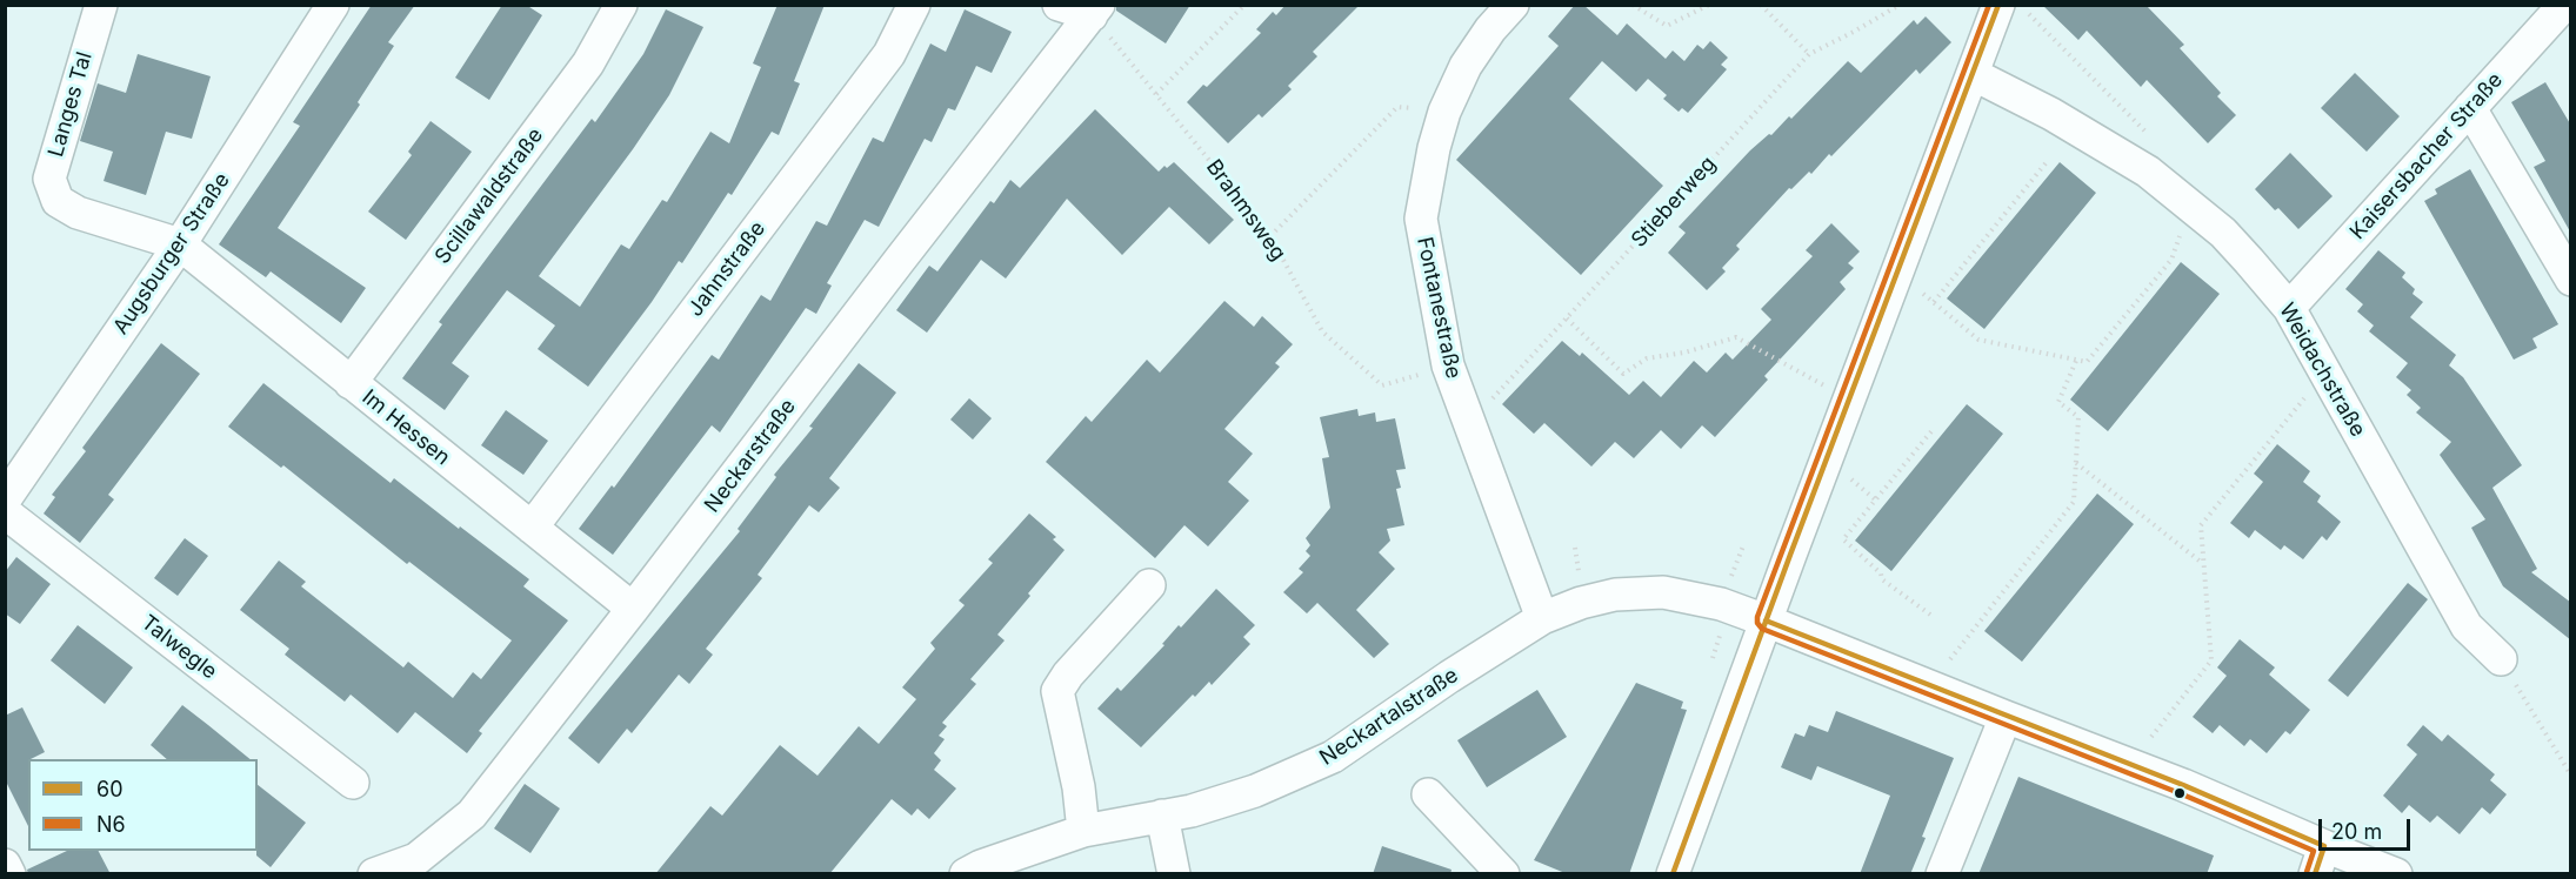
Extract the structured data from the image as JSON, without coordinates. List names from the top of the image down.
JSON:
{
  "streets": {
    "street": [
      "Langes Tal",
      "Kaisersbacher Straße",
      "Scillawaldstraße",
      "Augsburger Straße",
      "Jahnstraße",
      "Fontanestraße",
      "Weidachstraße",
      "Im Hessen",
      "Neckarstraße",
      "Talwegle",
      "Neckartalstraße"
    ],
    "path": ["Stieberweg", "Brahmsweg"]
  },
  "crossings": [
    ["Langes Tal", "Augsburger Straße"],
    ["Langes Tal", "Im Hessen"],
    ["Kaisersbacher Straße", "Weidachstraße"],
    ["Scillawaldstraße", "Im Hessen"],
    ["Stieberweg", "Fontanestraße"],
    ["Brahmsweg", "Fontanestraße"],
    ["Brahmsweg", "Neckarstraße"],
    ["Augsburger Straße", "Im Hessen"],
    ["Jahnstraße", "Im Hessen"],
    ["Fontanestraße", "Neckartalstraße"],
    ["Im Hessen", "Neckarstraße"]
  ],
  "lines": ["transit line 60", "transit line N6"],
  "legend": ["60", "N6"],
  "scale_bar": "20 m"
}
